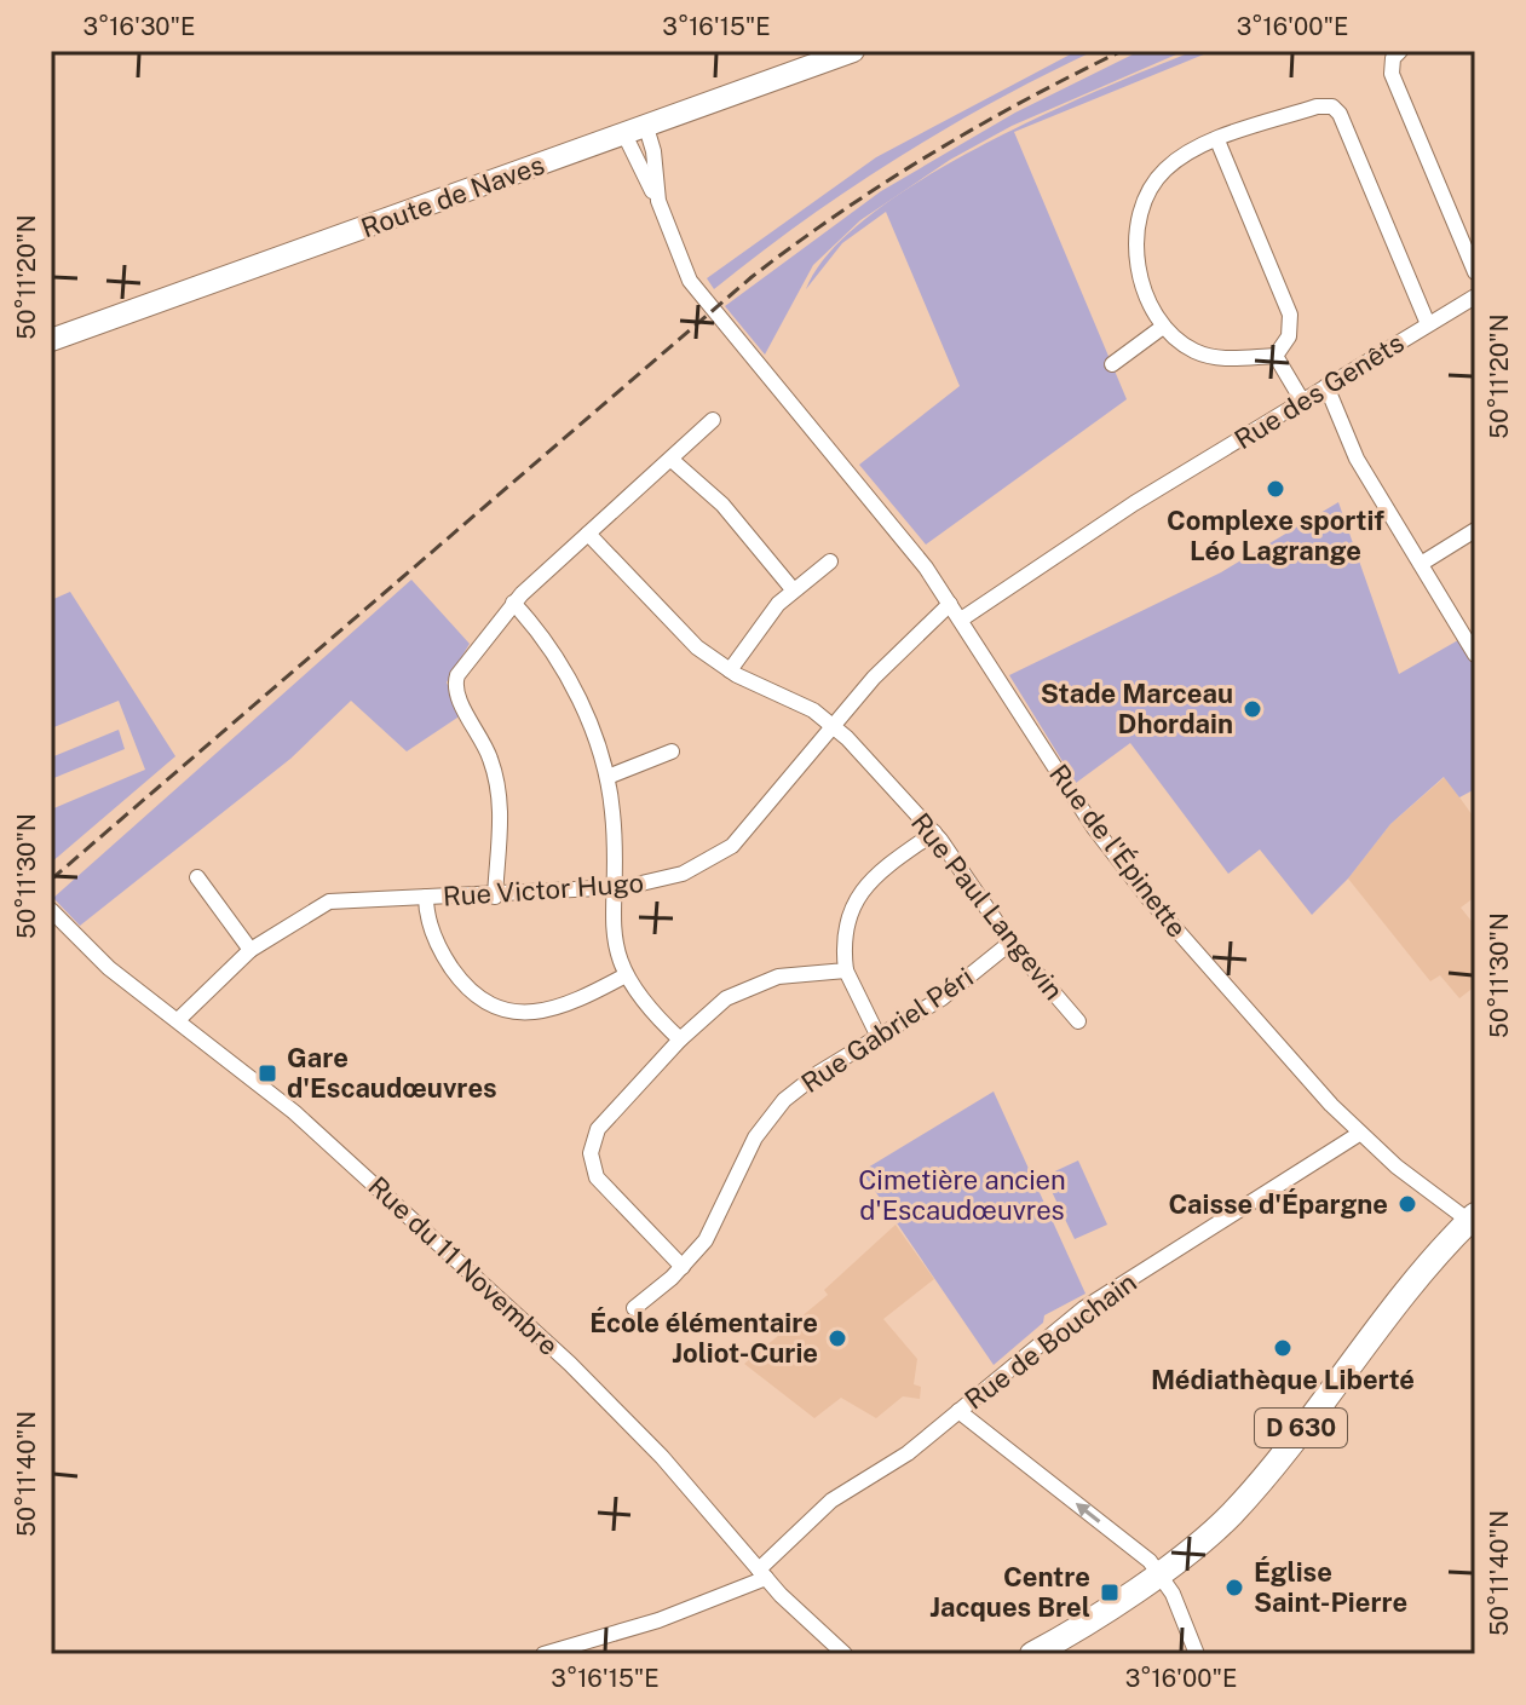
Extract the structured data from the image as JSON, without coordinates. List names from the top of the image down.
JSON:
{
  "streets": {
    "main road": ["Route de Naves", "D 630"],
    "street": [
      "Rue des Genêts",
      "Rue de l'Épinette",
      "Rue Victor Hugo",
      "Rue Paul Langevin",
      "Rue Gabriel Péri",
      "Rue du 11 Novembre",
      "Rue de Bouchain"
    ]
  },
  "crossings": [
    ["Route de Naves", "Rue de l'Épinette"],
    ["Rue des Genêts", "Rue de l'Épinette"],
    ["Rue de l'Épinette", "Rue Victor Hugo"],
    ["Rue de l'Épinette", "Rue de Bouchain"],
    ["Rue de l'Épinette", "D 630"],
    ["Rue Victor Hugo", "Rue Paul Langevin"],
    ["Rue Victor Hugo", "Rue du 11 Novembre"],
    ["Rue Paul Langevin", "Rue Gabriel Péri"],
    ["Rue du 11 Novembre", "Rue de Bouchain"]
  ],
  "parks": ["Cimetière ancien d'Escaudœuvres"],
  "places": {
    "other": [
      "Complexe sportif Léo Lagrange",
      "Stade Marceau Dhordain",
      "Caisse d'Épargne",
      "École élémentaire Joliot-Curie",
      "Médiathèque Liberté",
      "Église Saint-Pierre"
    ],
    "transit": ["Gare d'Escaudœuvres", "Centre Jacques Brel"]
  },
  "coordinates": [
    "3°16'30\"E",
    "3°16'15\"E",
    "3°16'00\"E",
    "50°11'20\"N",
    "50°11'30\"N",
    "50°11'40\"N"
  ]
}
